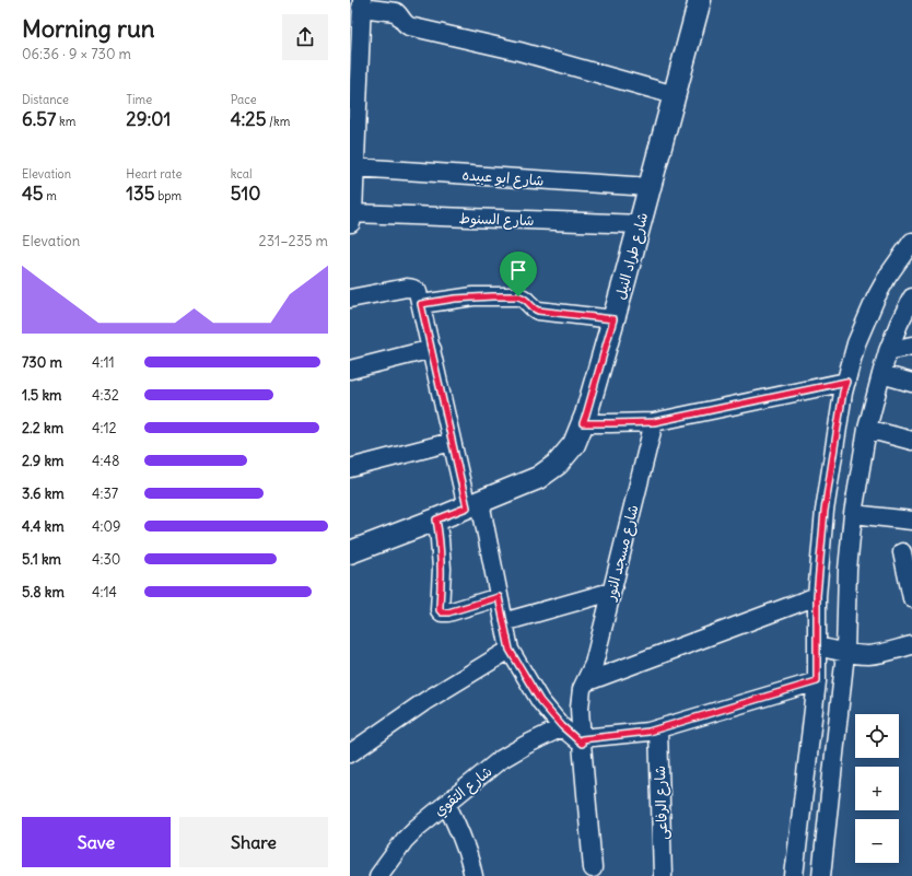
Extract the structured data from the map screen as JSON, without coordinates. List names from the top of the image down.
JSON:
{
  "streets": {
    "street": [
      "شارع ابو عبيده",
      "شارع السنوط",
      "شارع طراد النيل",
      "شارع مسجد النور",
      "شارع التقوي",
      "شارع الرفاعى"
    ]
  },
  "crossings": [
    ["شارع ابو عبيده", "شارع طراد النيل"],
    ["شارع السنوط", "شارع طراد النيل"]
  ],
  "page": {
    "heading": ["Morning run", "06:36 · 9 × 730 m"],
    "stats": [
      ["Distance", "6.57 km"],
      ["Time", "29:01"],
      ["Pace", "4:25 /km"],
      ["Elevation", "45 m"],
      ["Heart rate", "135 bpm"],
      ["kcal", "510"]
    ],
    "chart": ["Elevation", "231–235 m"],
    "list": [
      {
        "name": "730 m",
        "note": "4:11"
      },
      {
        "name": "1.5 km",
        "note": "4:32"
      },
      {
        "name": "2.2 km",
        "note": "4:12"
      },
      {
        "name": "2.9 km",
        "note": "4:48"
      },
      {
        "name": "3.6 km",
        "note": "4:37"
      },
      {
        "name": "4.4 km",
        "note": "4:09"
      },
      {
        "name": "5.1 km",
        "note": "4:30"
      },
      {
        "name": "5.8 km",
        "note": "4:14"
      }
    ],
    "map_buttons": ["+", "−"],
    "buttons": ["Save", "Share"]
  }
}
